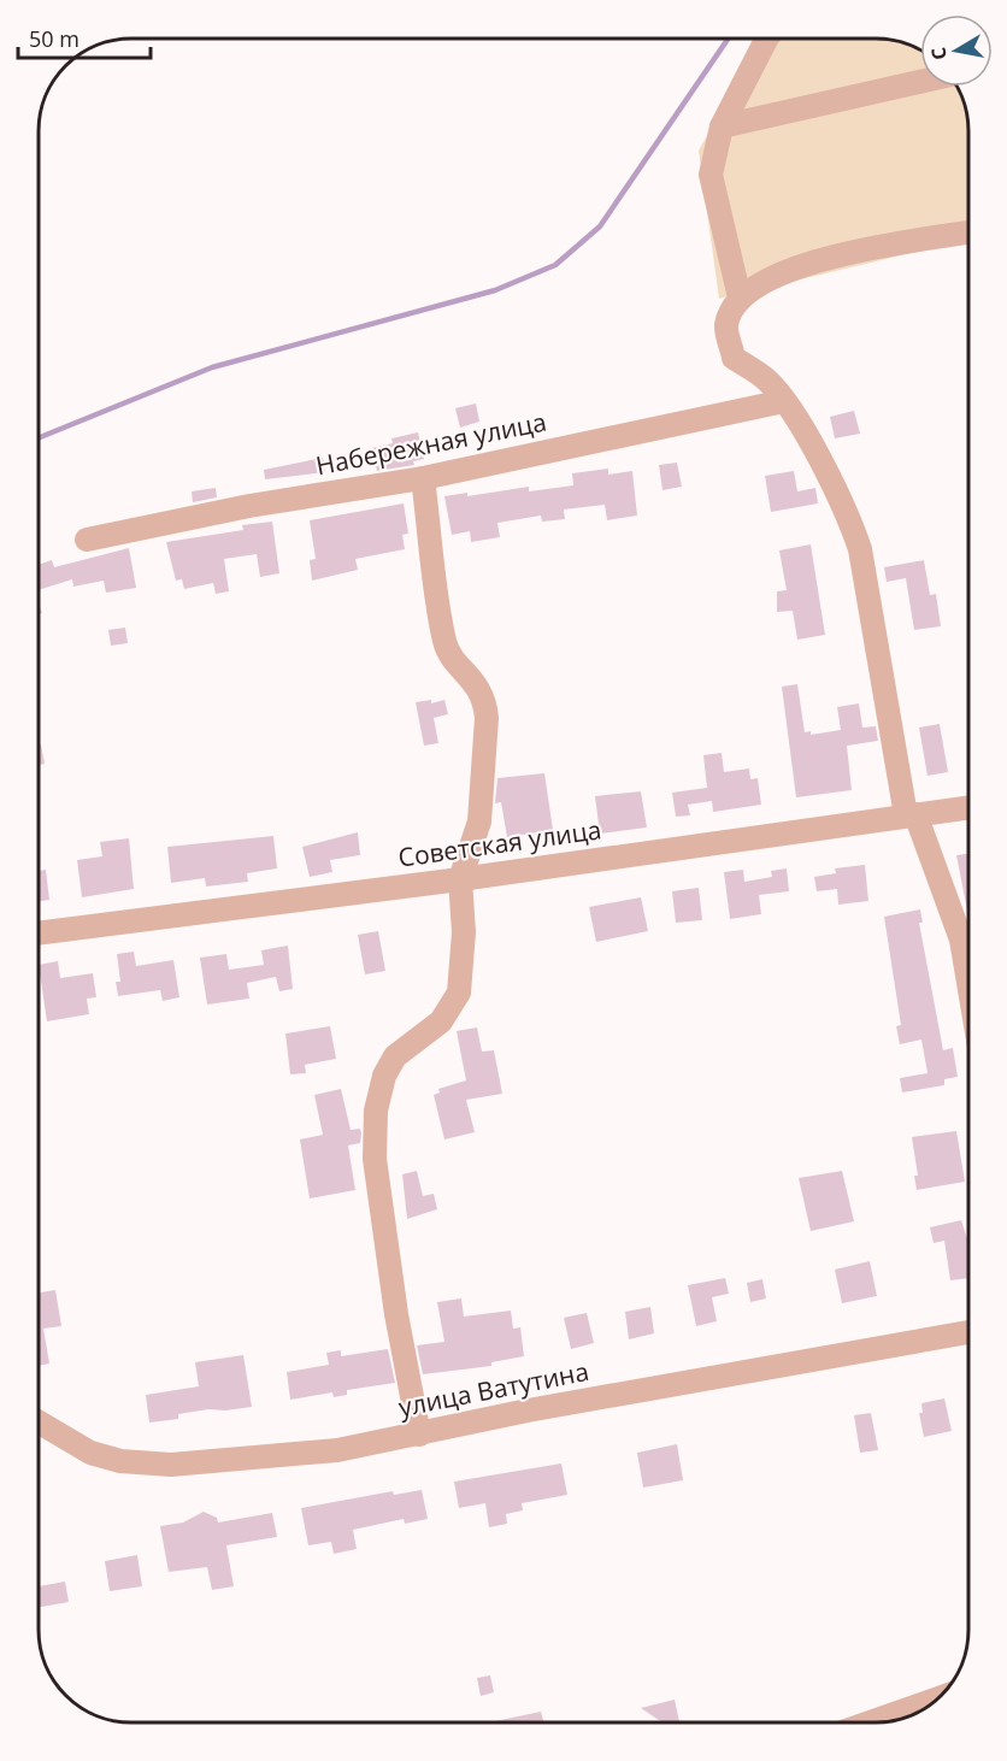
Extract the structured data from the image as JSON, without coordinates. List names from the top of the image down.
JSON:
{
  "streets": {
    "street": ["Набережная улица", "Советская улица", "улица Ватутина"]
  },
  "scale_bar": "50 m",
  "north": "left"
}
